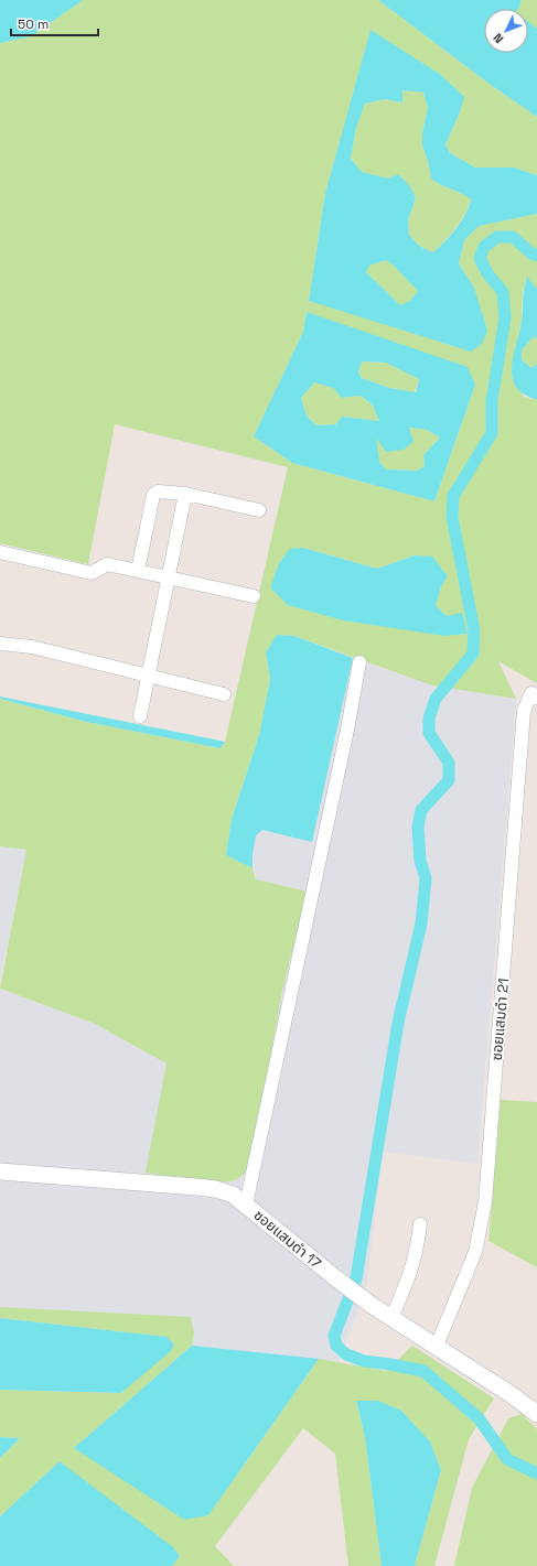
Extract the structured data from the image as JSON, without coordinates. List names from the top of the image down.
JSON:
{
  "streets": {
    "street": ["ซอยแสมดำ 21", "ซอยแสมดำ 17"]
  },
  "crossings": [
    ["ซอยแสมดำ 21", "ซอยแสมดำ 17"]
  ],
  "scale_bar": "50 m",
  "north": "bottom left"
}
